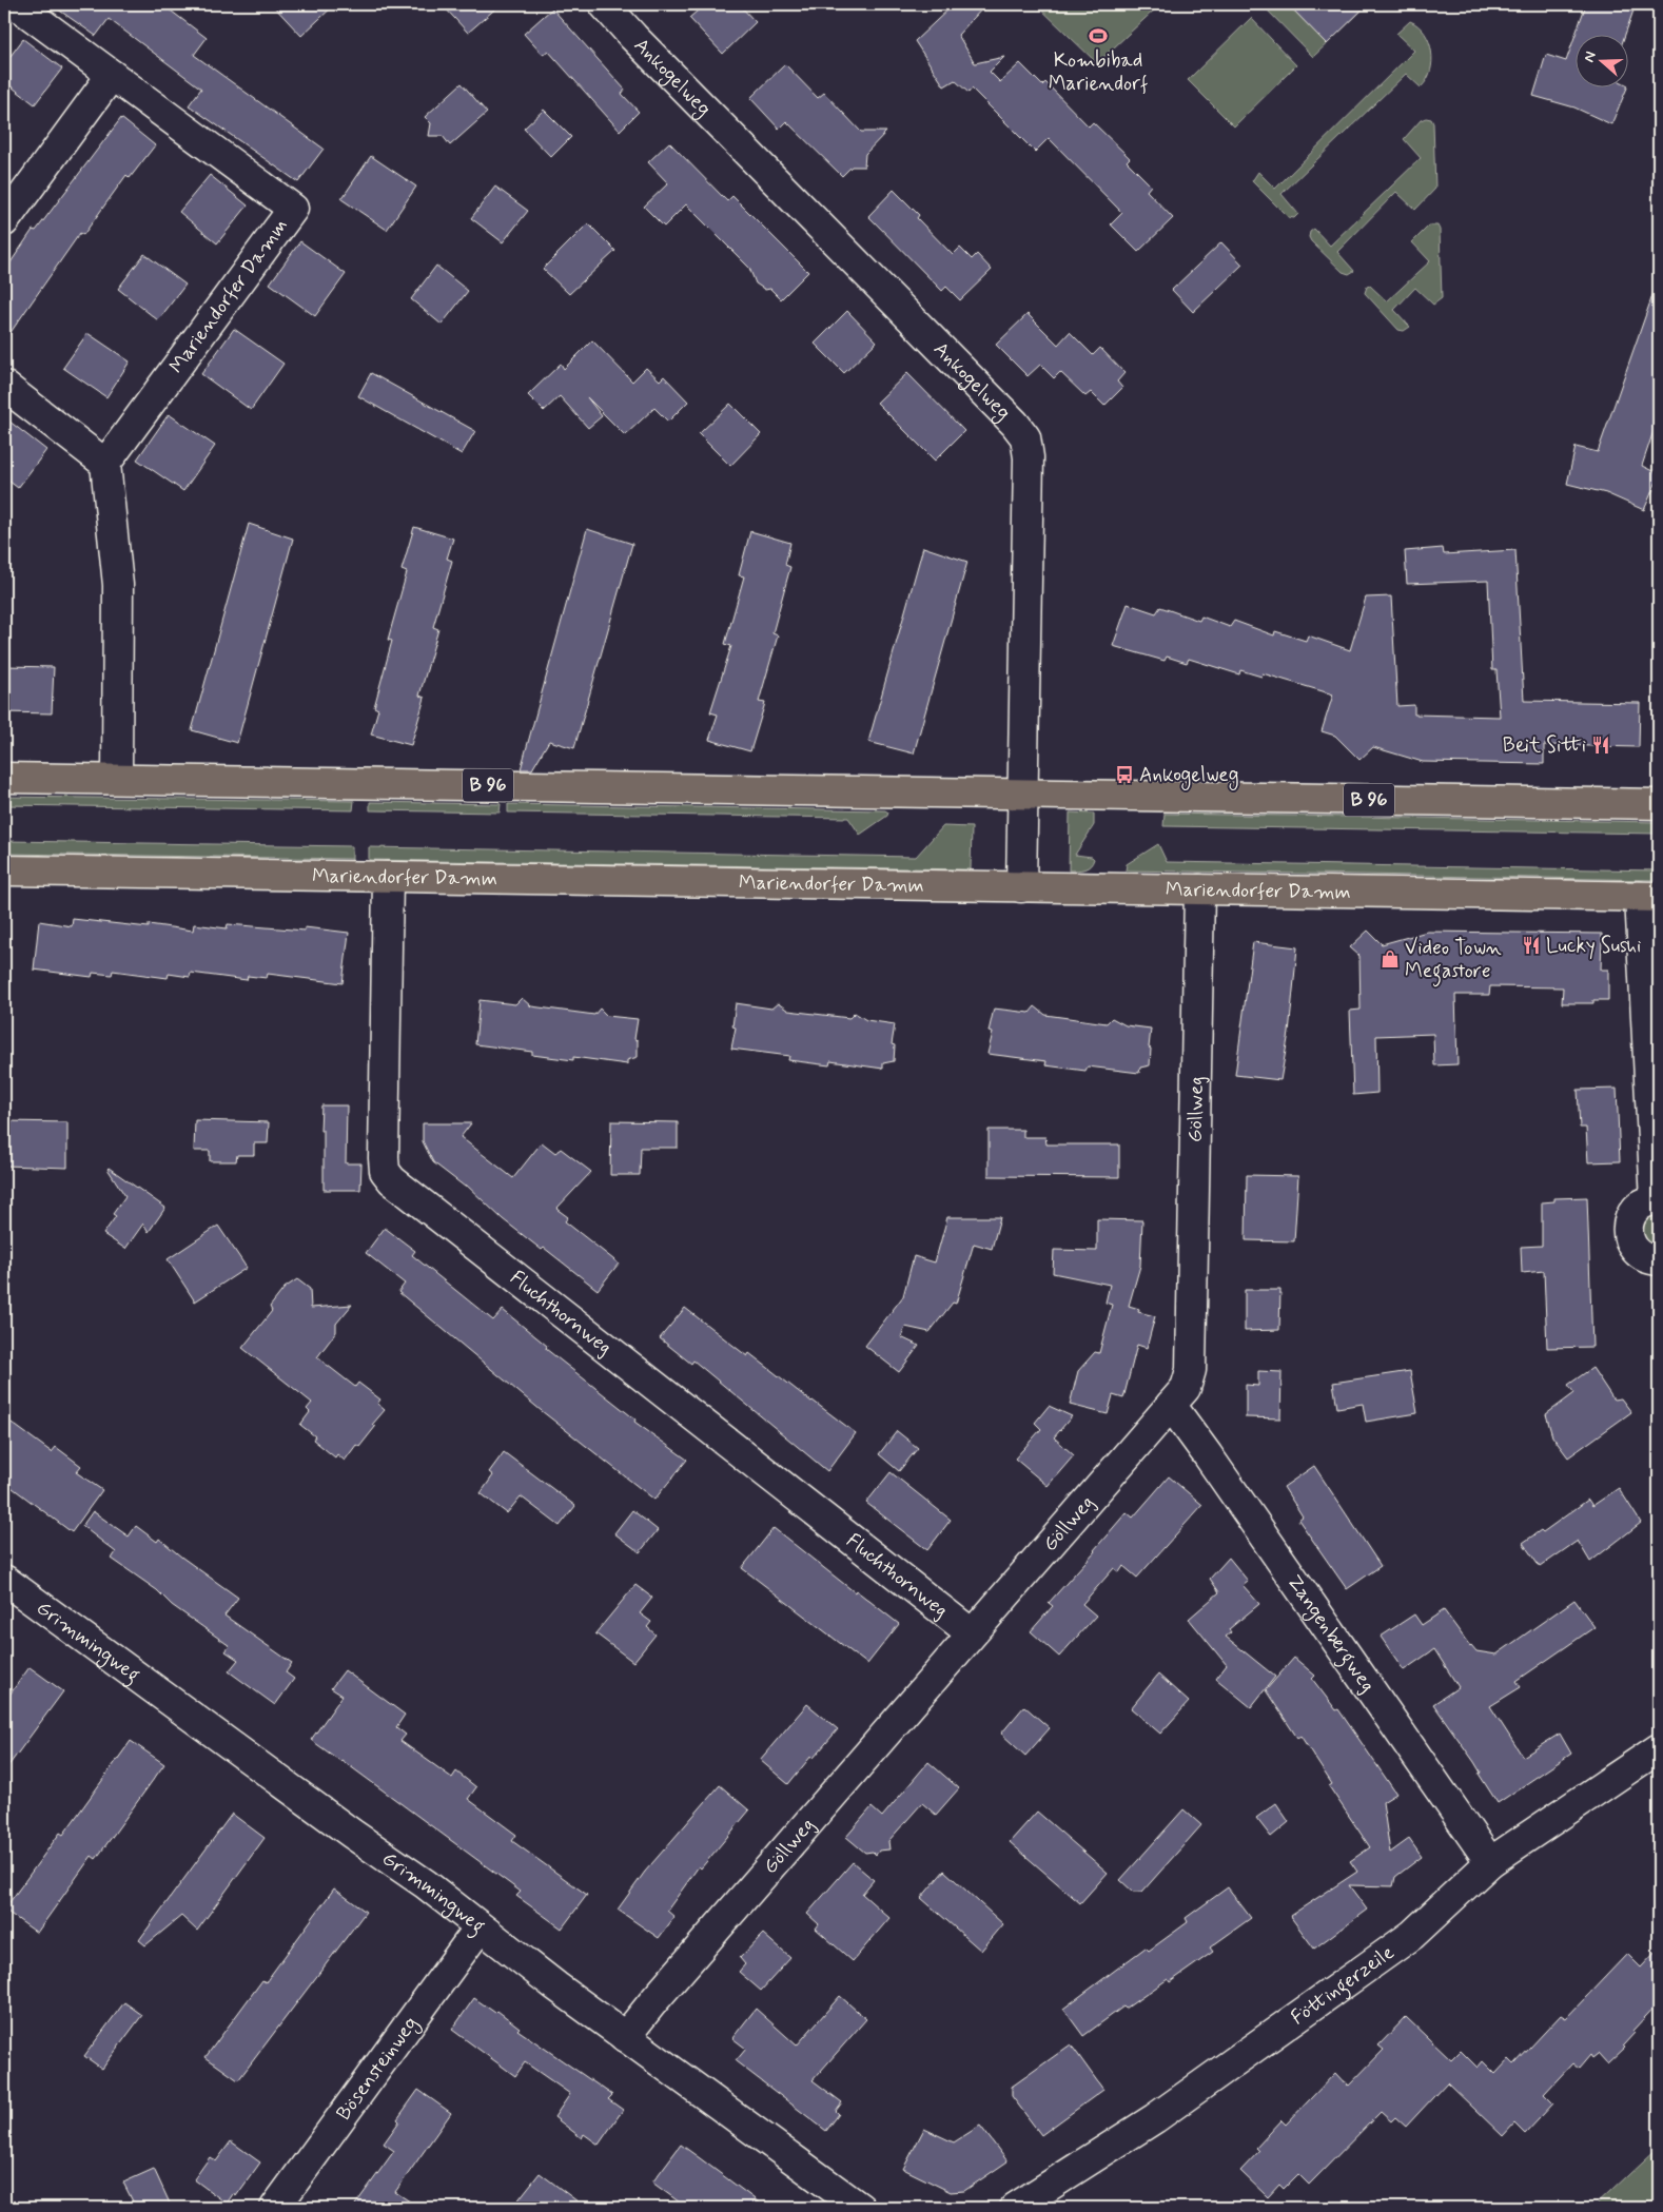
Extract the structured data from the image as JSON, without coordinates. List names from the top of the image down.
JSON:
{
  "streets": {
    "main road": ["Mariendorfer Damm", "B 96"],
    "street": [
      "Ankogelweg",
      "Göllweg",
      "Fluchthornweg",
      "Zangenbergweg",
      "Grimmingweg",
      "Föttingerzeile",
      "Bösensteinweg"
    ]
  },
  "crossings": [
    ["Ankogelweg", "Mariendorfer Damm"],
    ["Ankogelweg", "B 96"],
    ["Mariendorfer Damm", "Göllweg"],
    ["Mariendorfer Damm", "Fluchthornweg"],
    ["Göllweg", "Fluchthornweg"],
    ["Göllweg", "Zangenbergweg"],
    ["Göllweg", "Grimmingweg"],
    ["Zangenbergweg", "Föttingerzeile"],
    ["Grimmingweg", "Bösensteinweg"]
  ],
  "places": {
    "sports": ["Kombibad Mariendorf"],
    "restaurant": ["Beit Sitti", "Lucky Sushi"],
    "bus stop": ["Ankogelweg"],
    "shop": ["Video Town Megastore"]
  },
  "north": "left"
}
